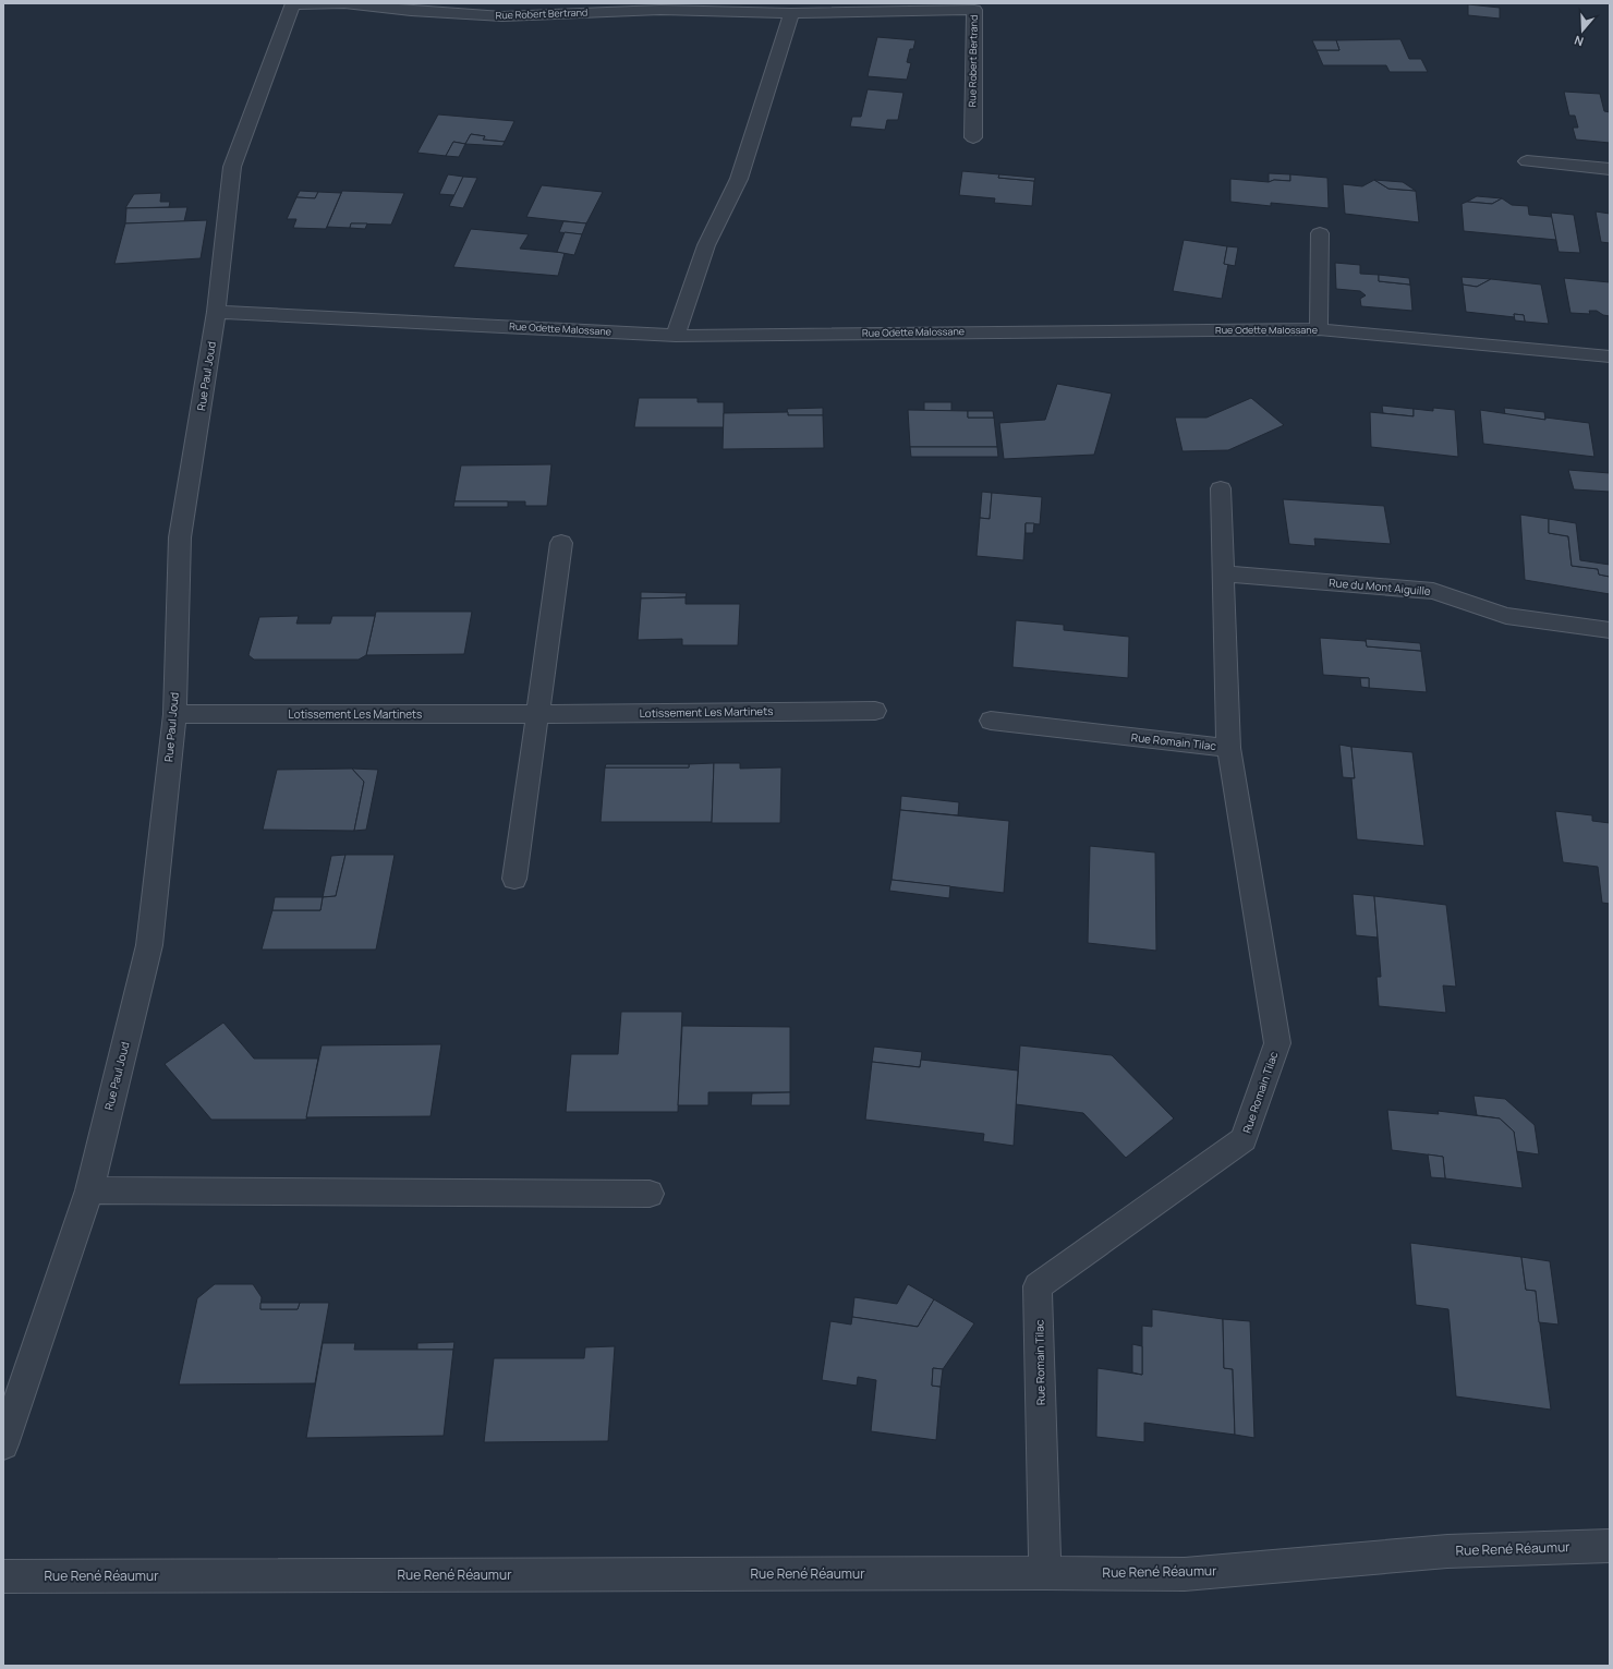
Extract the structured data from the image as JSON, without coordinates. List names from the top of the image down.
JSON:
{
  "streets": {
    "street": [
      "Rue Robert Bertrand",
      "Rue Odette Malossane",
      "Rue Paul Joud",
      "Rue du Mont Aiguille",
      "Lotissement Les Martinets",
      "Rue Romain Tilac",
      "Rue René Réaumur"
    ]
  },
  "crossings": [
    ["Rue Robert Bertrand", "Rue Paul Joud"],
    ["Rue Odette Malossane", "Rue Paul Joud"],
    ["Rue Paul Joud", "Lotissement Les Martinets"],
    ["Rue Romain Tilac", "Rue René Réaumur"]
  ],
  "north": "bottom"
}
